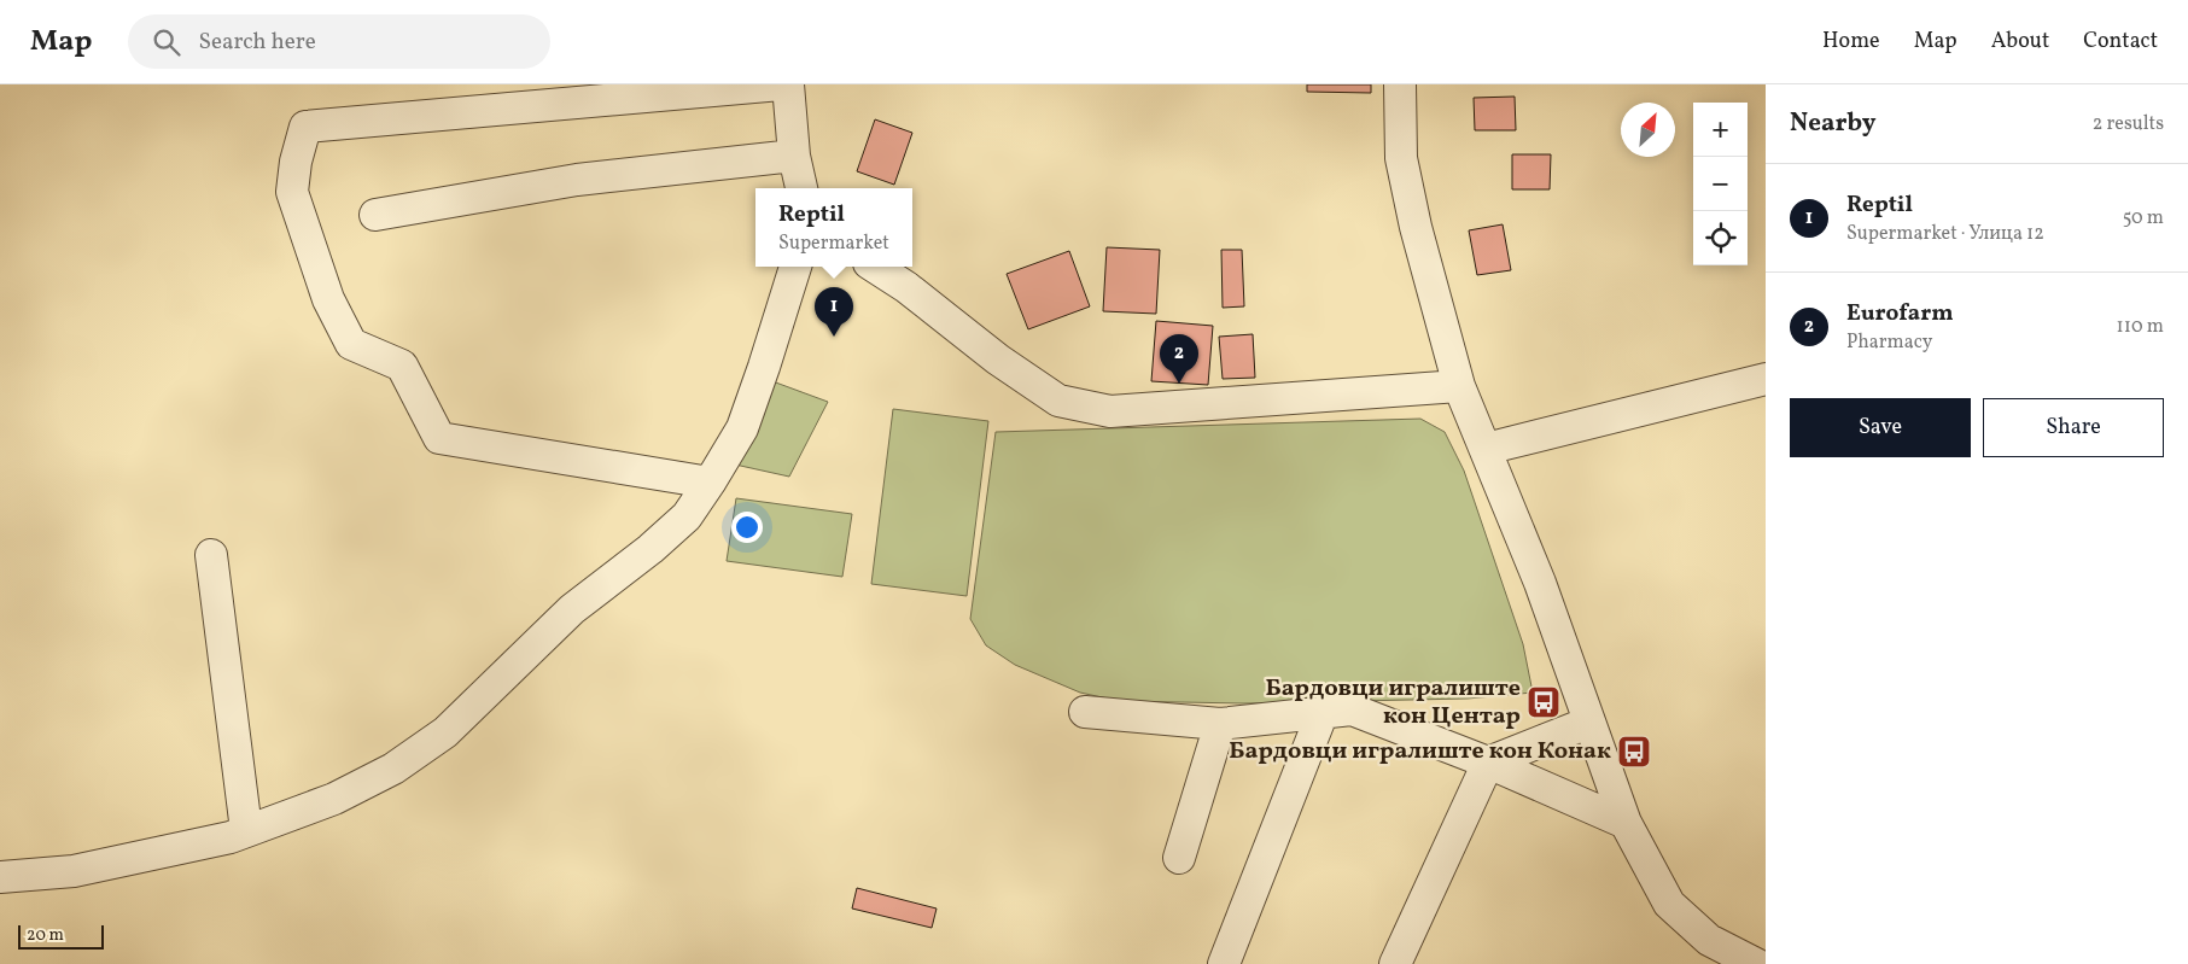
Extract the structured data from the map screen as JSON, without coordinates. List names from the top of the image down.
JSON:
{
  "places": {
    "bus stop": ["Бардовци игралиште кон Центар", "Бардовци игралиште кон Конак"]
  },
  "scale_bar": "20 m",
  "north": "top right",
  "page": {
    "header": "Map",
    "search": "Search here",
    "nav": [
      "Home",
      "Map",
      "About",
      "Contact"
    ],
    "heading": ["Nearby", "2 results"],
    "map_buttons": ["+", "−"],
    "list": [
      {
        "mark": "1",
        "name": "Reptil",
        "note": "Supermarket · Улица 12",
        "value": "50 m"
      },
      {
        "mark": "2",
        "name": "Eurofarm",
        "note": "Pharmacy",
        "value": "110 m"
      }
    ],
    "popup": ["Reptil", "Supermarket"],
    "pins": ["1", "2"],
    "buttons": ["Save", "Share"],
    "scale": "20 m"
  }
}
